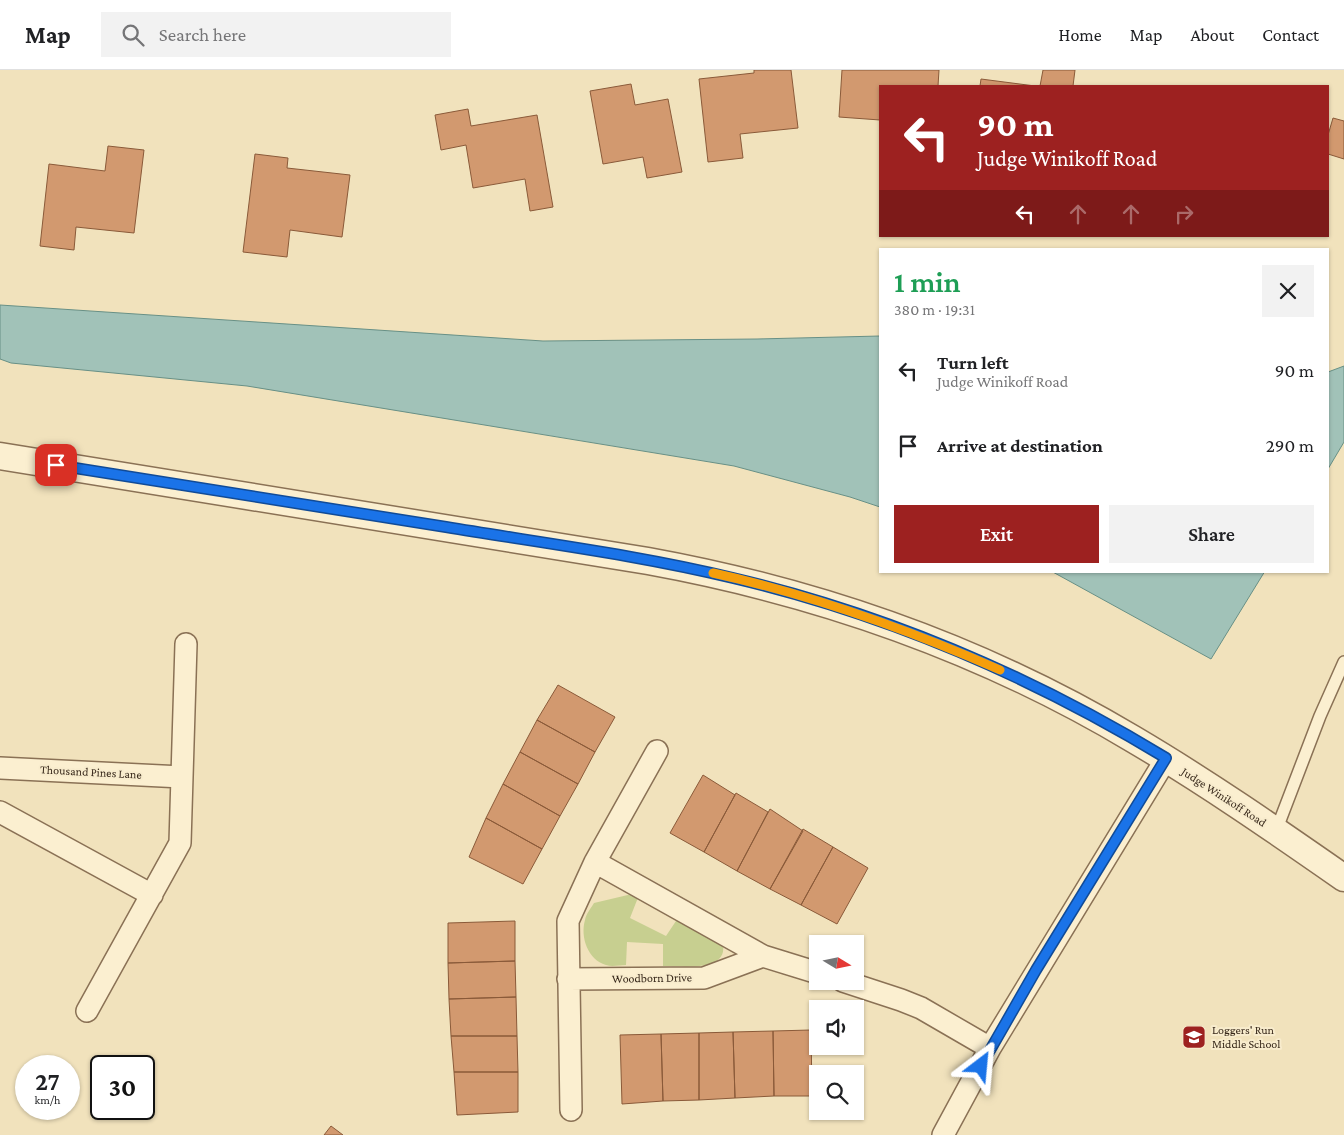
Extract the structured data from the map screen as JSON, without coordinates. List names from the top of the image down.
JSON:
{
  "streets": {
    "street": ["Thousand Pines Lane", "Judge Winikoff Road", "Woodborn Drive"]
  },
  "places": {
    "school or university": ["Loggers' Run Middle School"]
  },
  "north": "right",
  "page": {
    "header": "Map",
    "search": "Search here",
    "nav": [
      "Home",
      "Map",
      "About",
      "Contact"
    ],
    "turn": ["90 m", "Judge Winikoff Road"],
    "heading": ["1 min", "380 m · 19:31"],
    "list": [
      {
        "name": "Turn left",
        "note": "Judge Winikoff Road",
        "value": "90 m"
      },
      {
        "name": "Arrive at destination",
        "value": "290 m"
      }
    ],
    "buttons": ["Exit", "Share"],
    "speed": "27 km/h",
    "limit": "30"
  }
}
